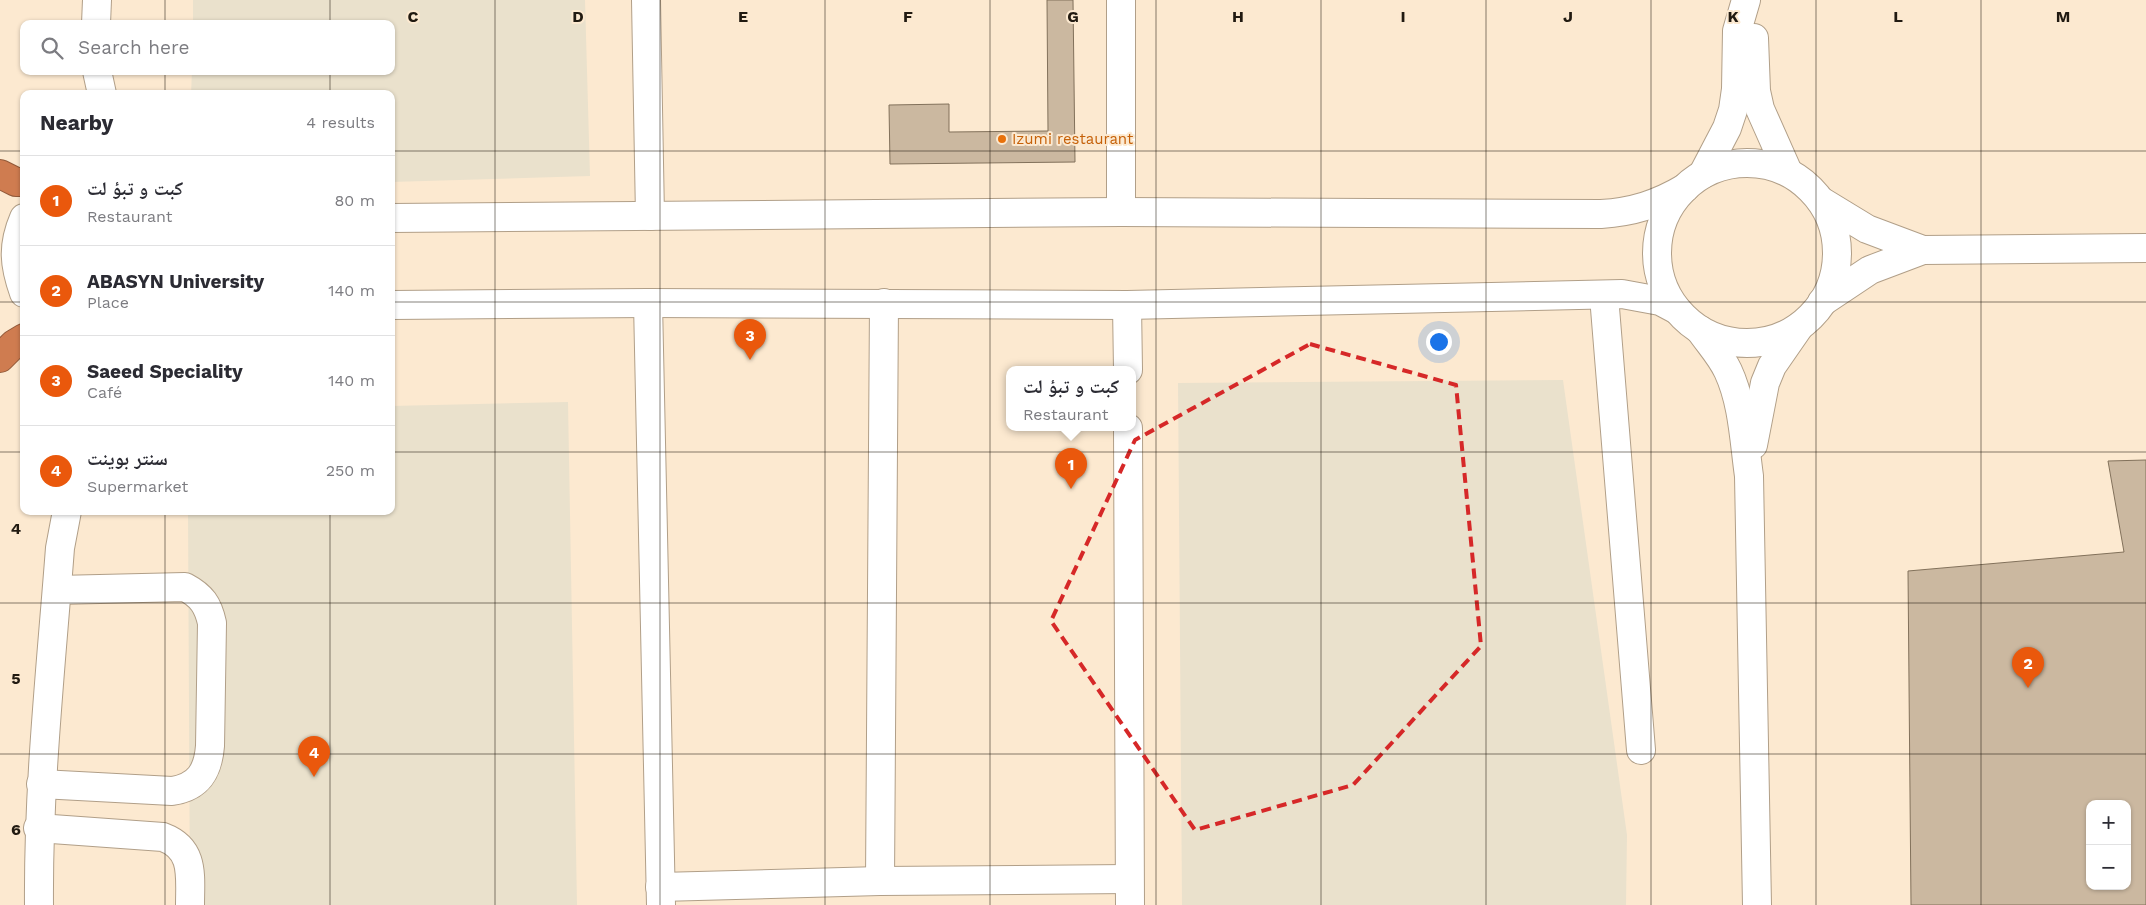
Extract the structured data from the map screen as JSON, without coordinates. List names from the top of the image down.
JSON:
{
  "places": ["Izumi restaurant"],
  "page": {
    "search": "Search here",
    "heading": ["Nearby", "4 results"],
    "list": [
      {
        "mark": "1",
        "name": "كبت و تبؤ لت",
        "note": "Restaurant",
        "value": "80 m"
      },
      {
        "mark": "2",
        "name": "ABASYN University",
        "note": "Place",
        "value": "140 m"
      },
      {
        "mark": "3",
        "name": "Saeed Speciality",
        "note": "Café",
        "value": "140 m"
      },
      {
        "mark": "4",
        "name": "سنتر بوينت",
        "note": "Supermarket",
        "value": "250 m"
      }
    ],
    "pins": [
      "3",
      "1",
      "2",
      "4"
    ],
    "popup": ["كبت و تبؤ لت", "Restaurant"],
    "map_buttons": ["+", "−"]
  },
  "grid": {
    "columns": [
      "C",
      "D",
      "E",
      "F",
      "G",
      "H",
      "I",
      "J",
      "K",
      "L",
      "M"
    ],
    "rows": ["4", "5", "6"]
  }
}
